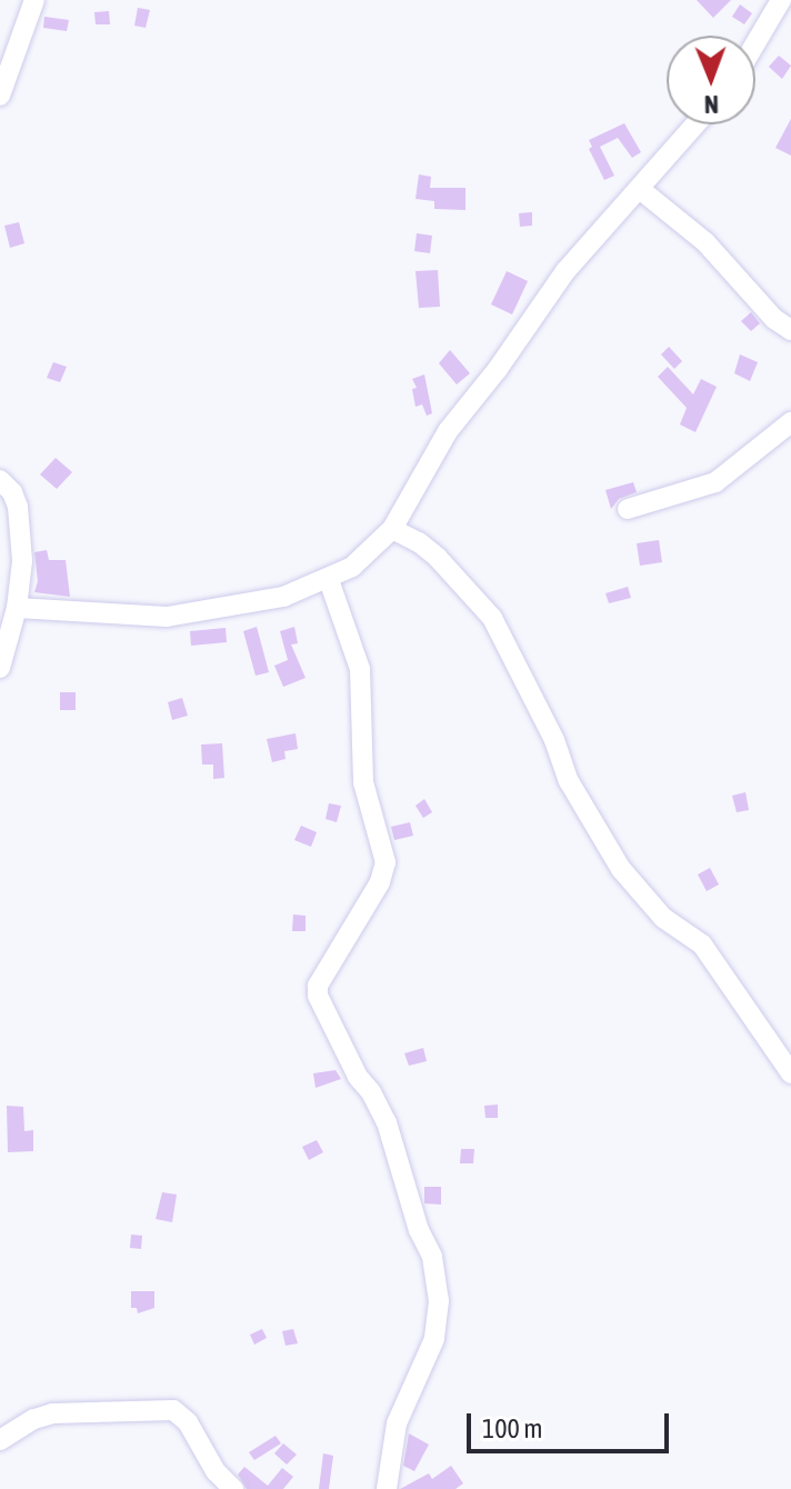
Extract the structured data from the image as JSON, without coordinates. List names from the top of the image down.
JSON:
{
  "scale_bar": "100 m",
  "north": "bottom"
}
